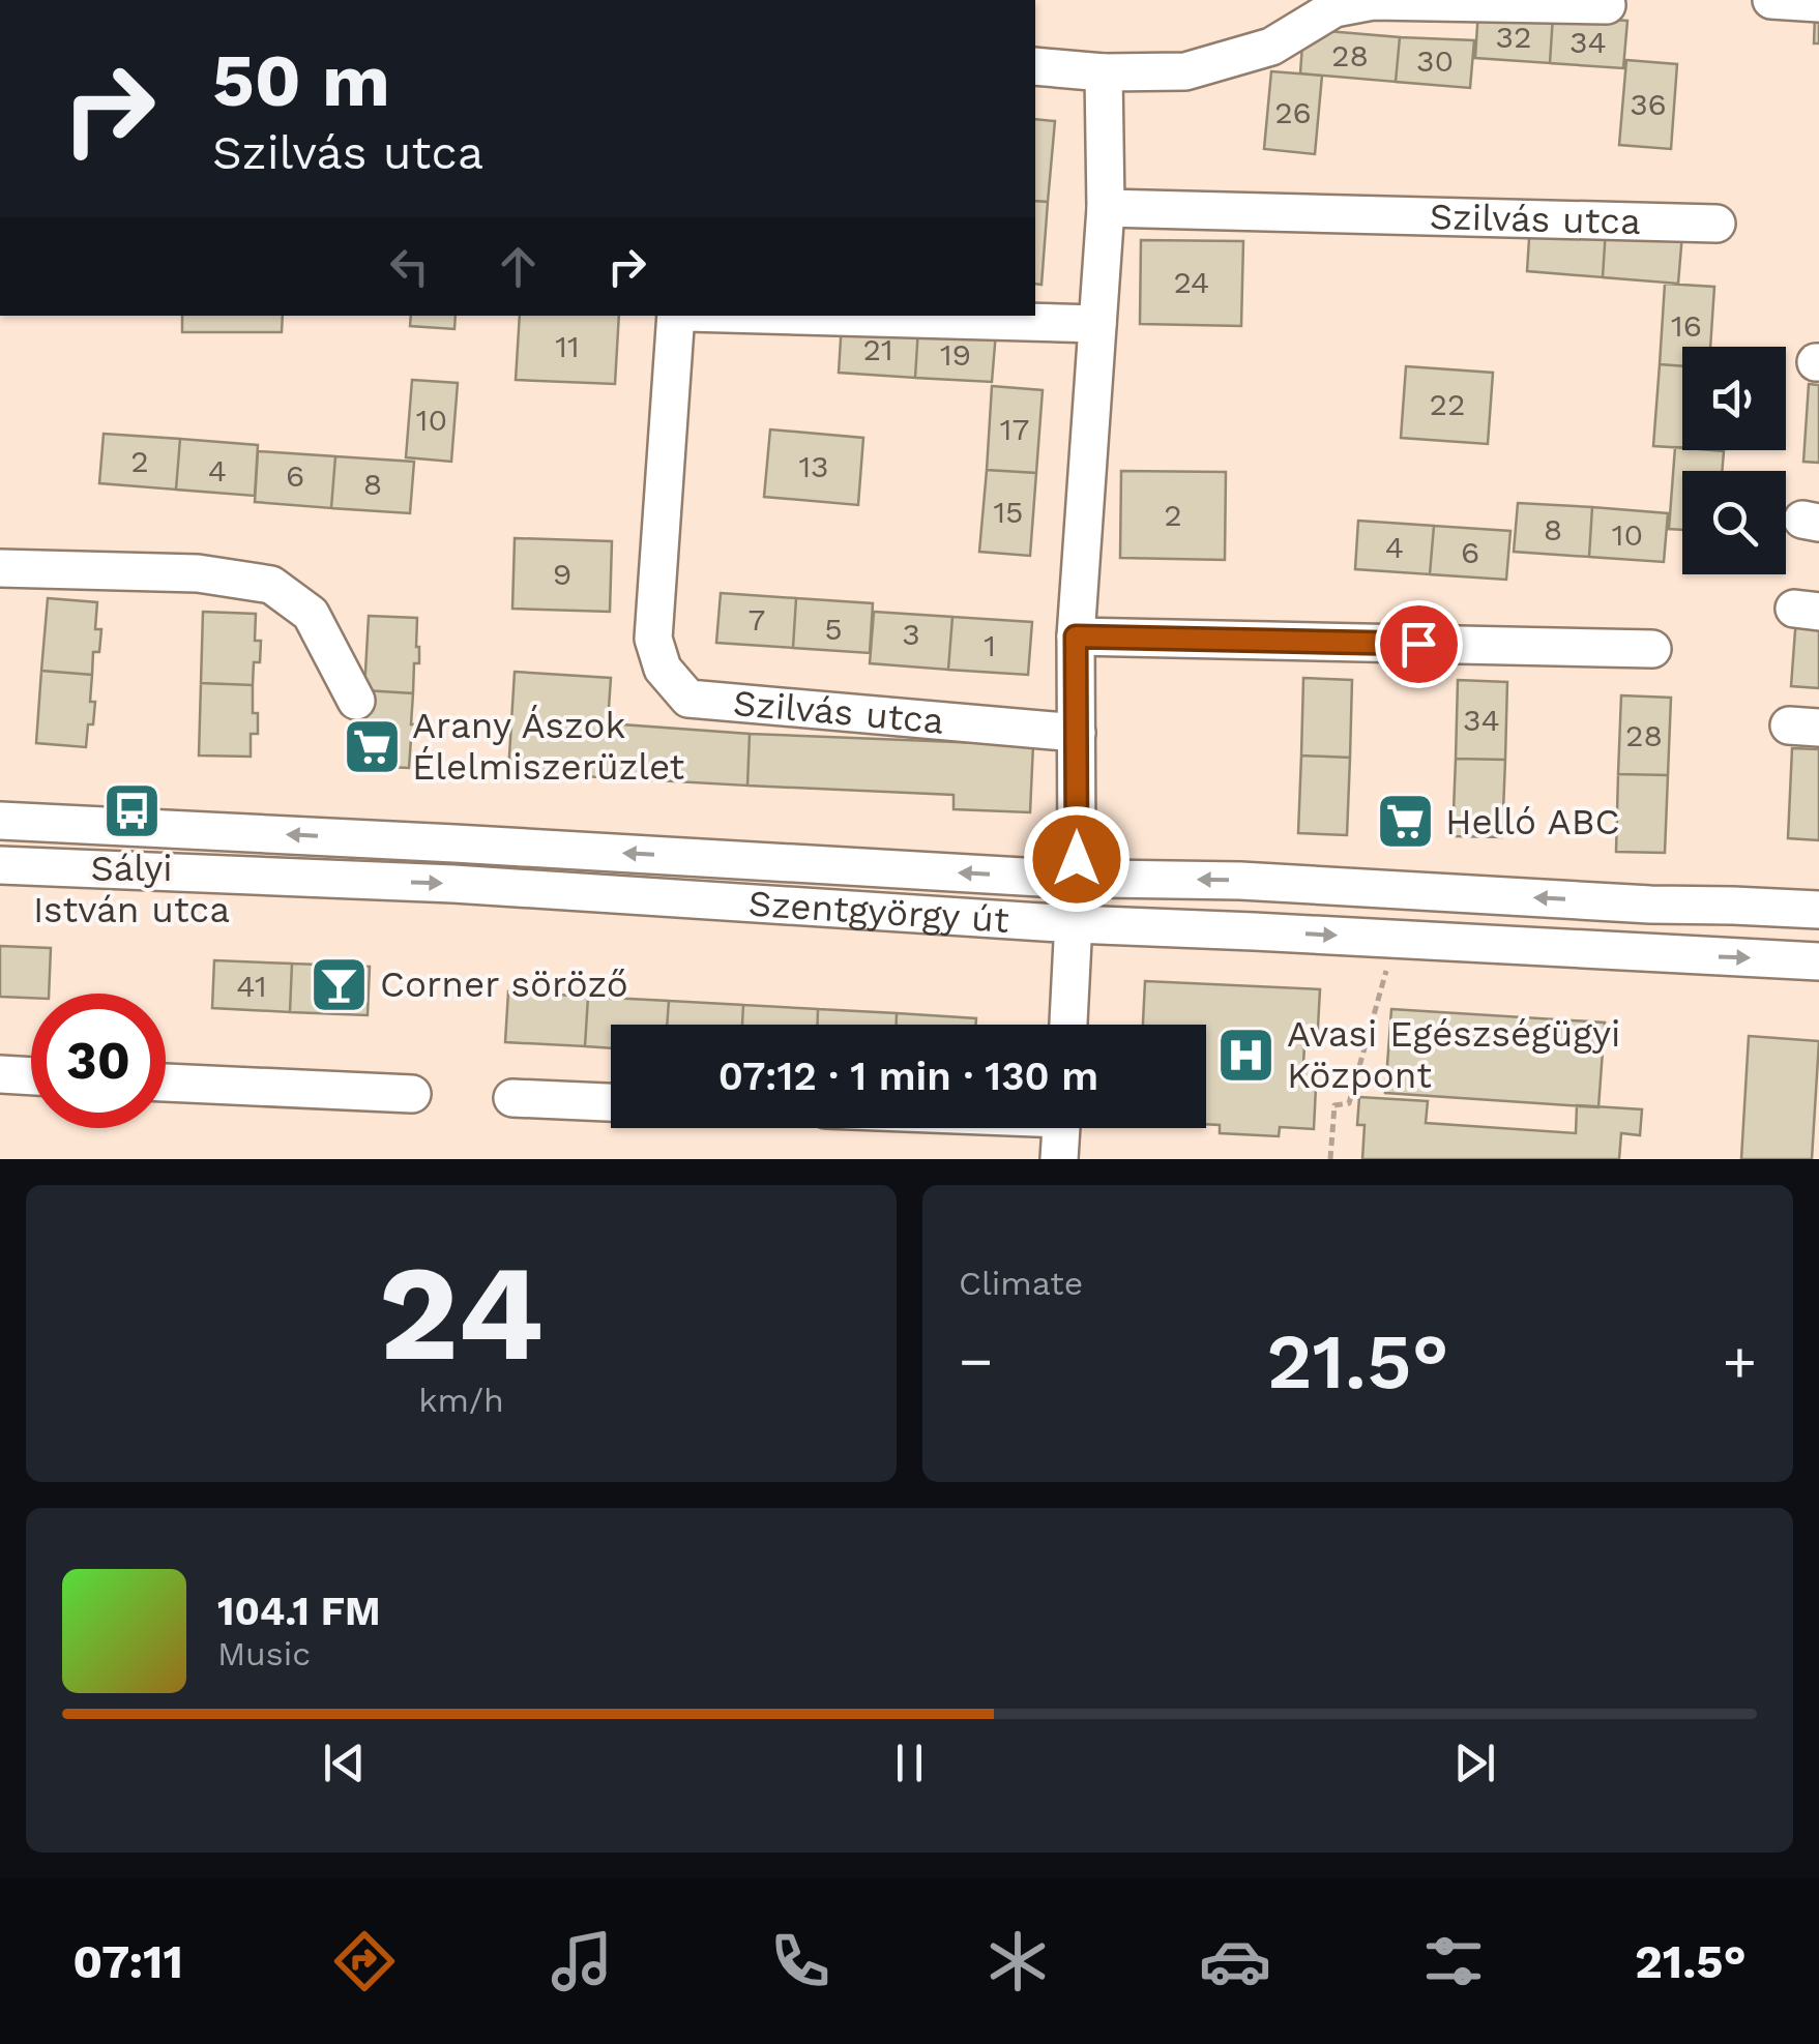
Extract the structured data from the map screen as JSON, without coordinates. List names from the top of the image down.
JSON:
{
  "streets": {
    "street": ["Szilvás utca", "Szentgyörgy út"]
  },
  "places": {
    "supermarket": ["Arany Ászok Élelmiszerüzlet", "Helló ABC"],
    "bus stop": ["Sályi István utca"],
    "bar": ["Corner söröző"],
    "hospital": ["Avasi Egészségügyi Központ"]
  },
  "house_numbers": [
    "32",
    "34",
    "28",
    "30",
    "36",
    "26",
    "24",
    "16",
    "11",
    "21",
    "19",
    "22",
    "10",
    "17",
    "2",
    "13",
    "4",
    "6",
    "8",
    "15",
    "2",
    "8",
    "10",
    "4",
    "6",
    "9",
    "7",
    "5",
    "3",
    "1",
    "34",
    "28",
    "41"
  ],
  "page": {
    "turn": ["50 m", "Szilvás utca"],
    "limit": "30",
    "trip": "07:12 · 1 min · 130 m",
    "tile": [
      ["24", "km/h"],
      "Climate"
    ],
    "heat": ["−", "21.5°", "+"],
    "song": ["104.1 FM", "Music"],
    "tabs": ["07:11", "21.5°"]
  }
}
